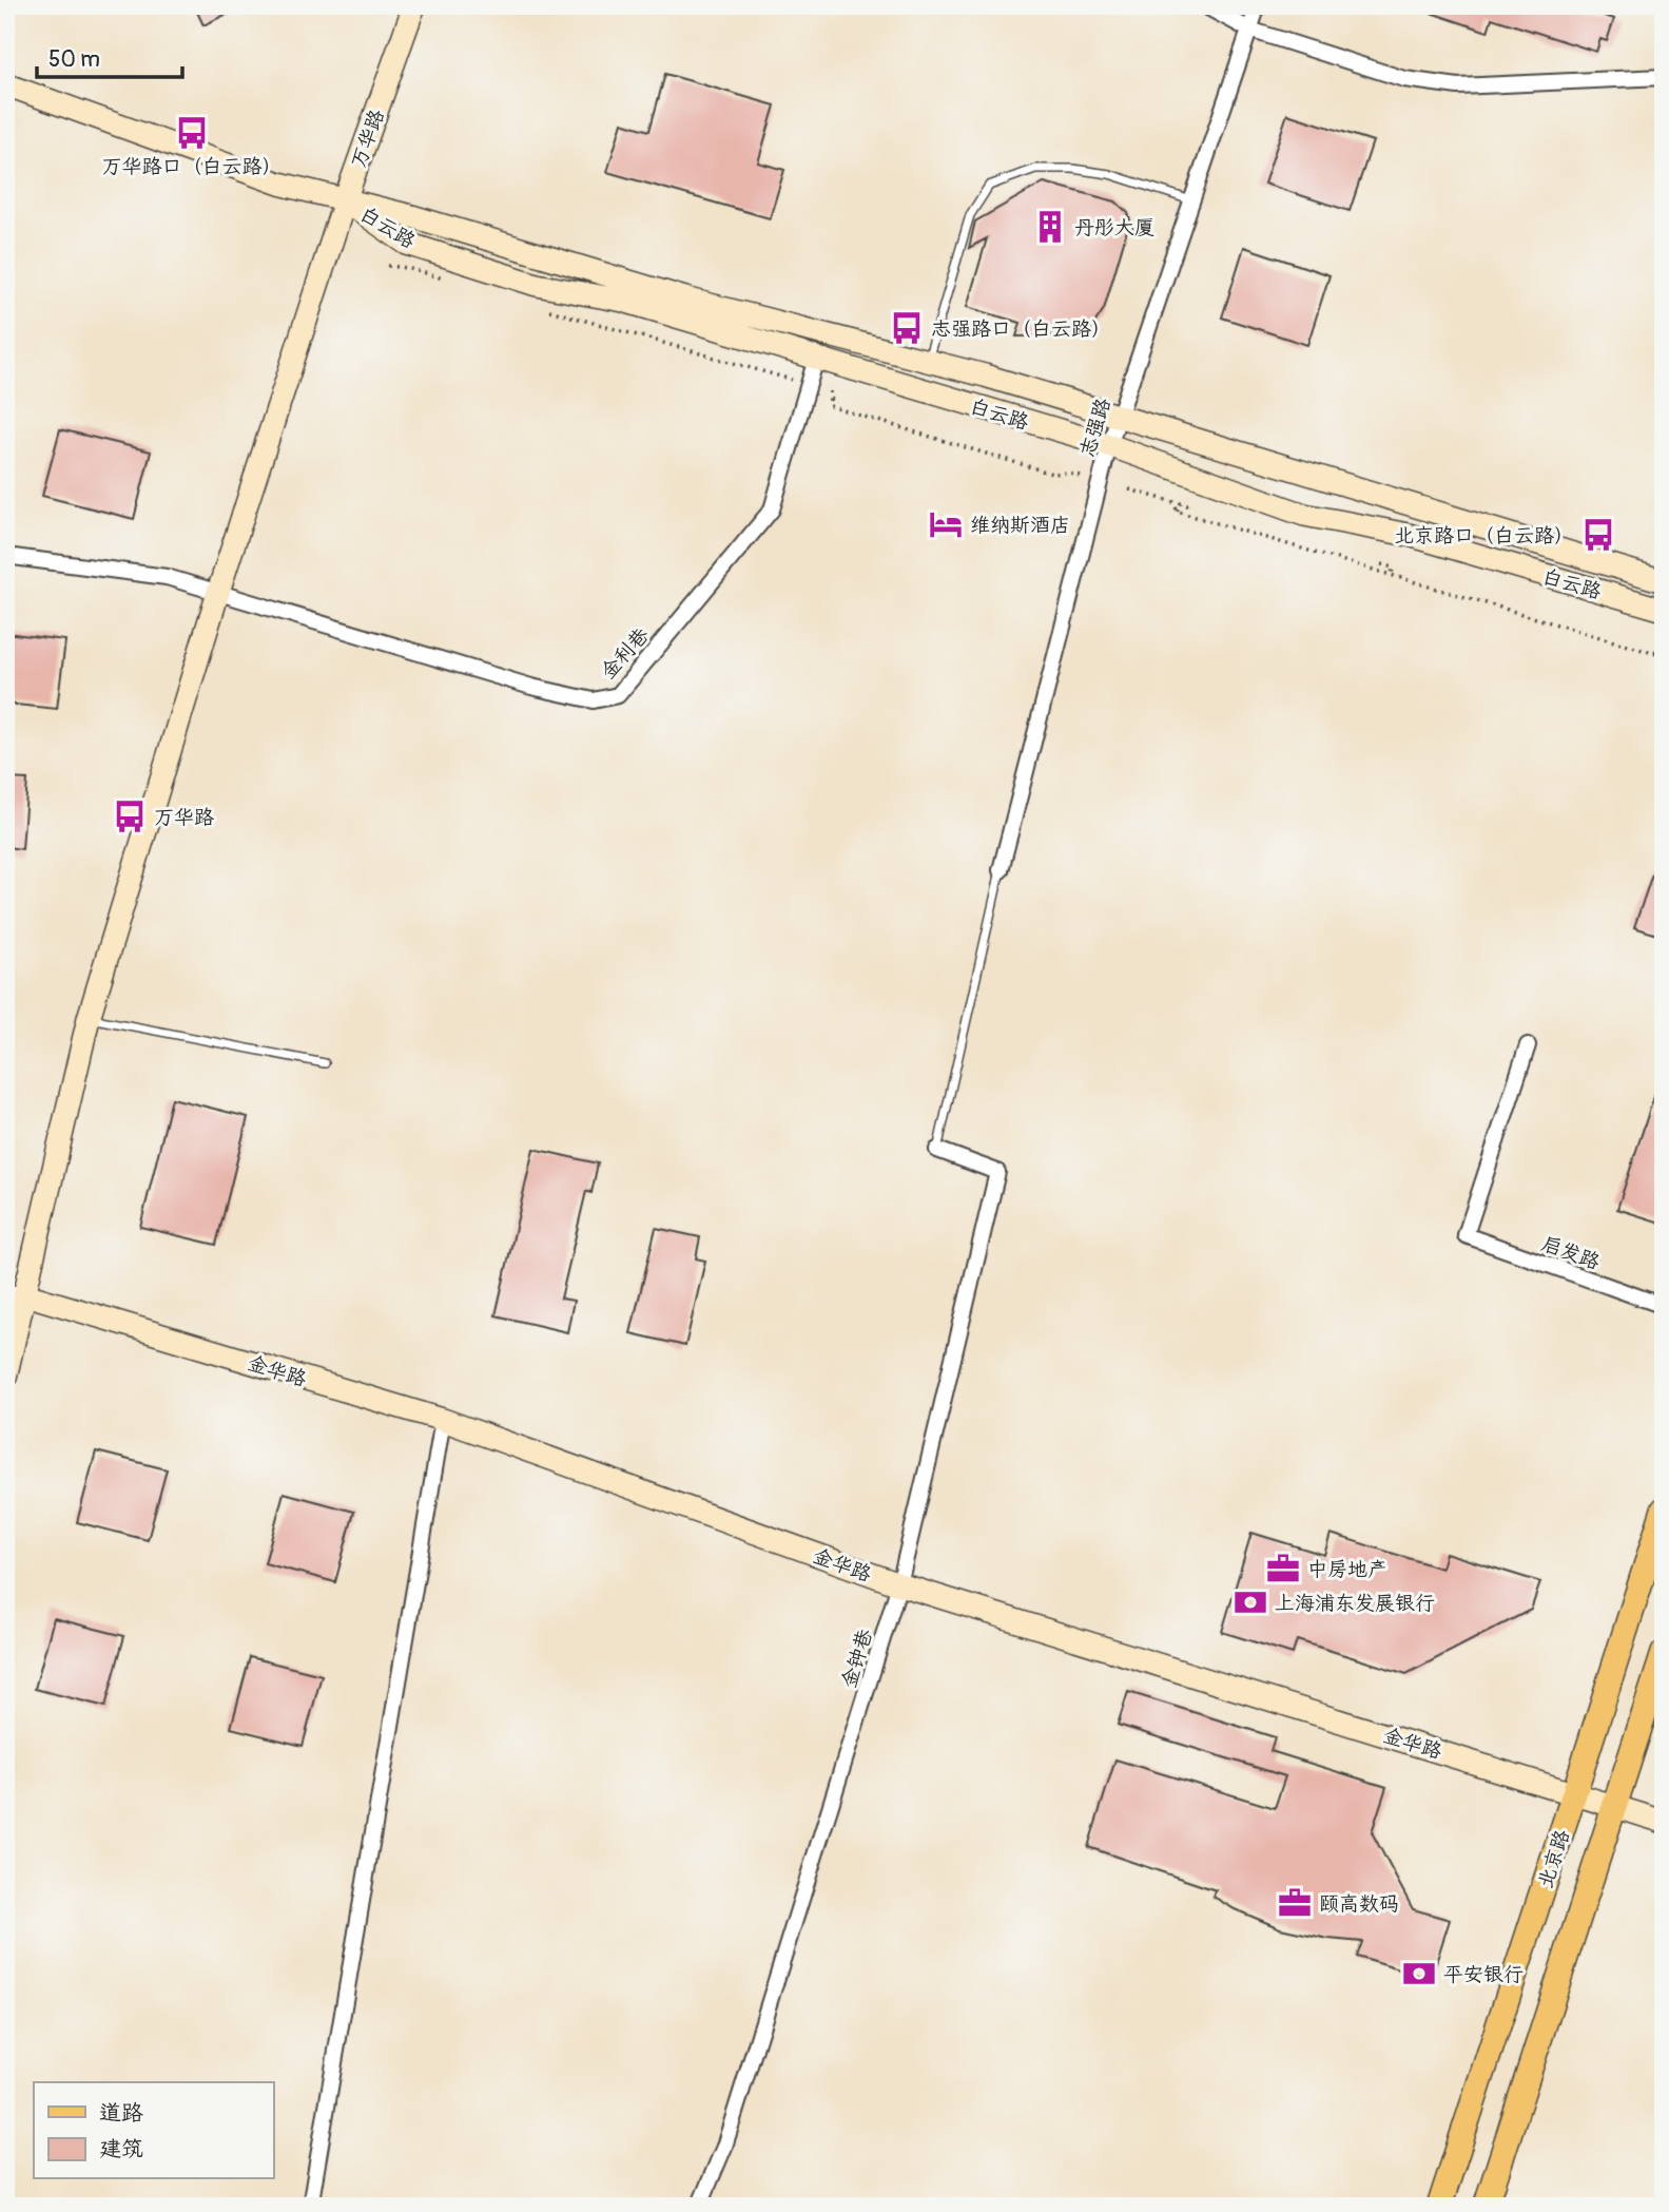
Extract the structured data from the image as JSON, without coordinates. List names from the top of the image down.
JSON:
{
  "streets": {
    "main road": ["北京路"],
    "street": [
      "万华路",
      "白云路",
      "志强路",
      "金利巷",
      "启发路",
      "金华路",
      "金钟巷"
    ]
  },
  "crossings": [
    ["万华路", "白云路"],
    ["万华路", "金利巷"],
    ["万华路", "金华路"],
    ["白云路", "志强路"],
    ["白云路", "金利巷"],
    ["金华路", "金钟巷"],
    ["金华路", "北京路"]
  ],
  "places": {
    "bus stop": [
      "万华路口（白云路）",
      "志强路口（白云路）",
      "北京路口（白云路）",
      "万华路"
    ],
    "building": ["丹彤大厦"],
    "hotel": ["维纳斯酒店"],
    "office": ["中房地产", "颐高数码"],
    "bank": ["上海浦东发展银行", "平安银行"]
  },
  "legend": ["道路", "建筑"],
  "scale_bar": "50 m"
}
